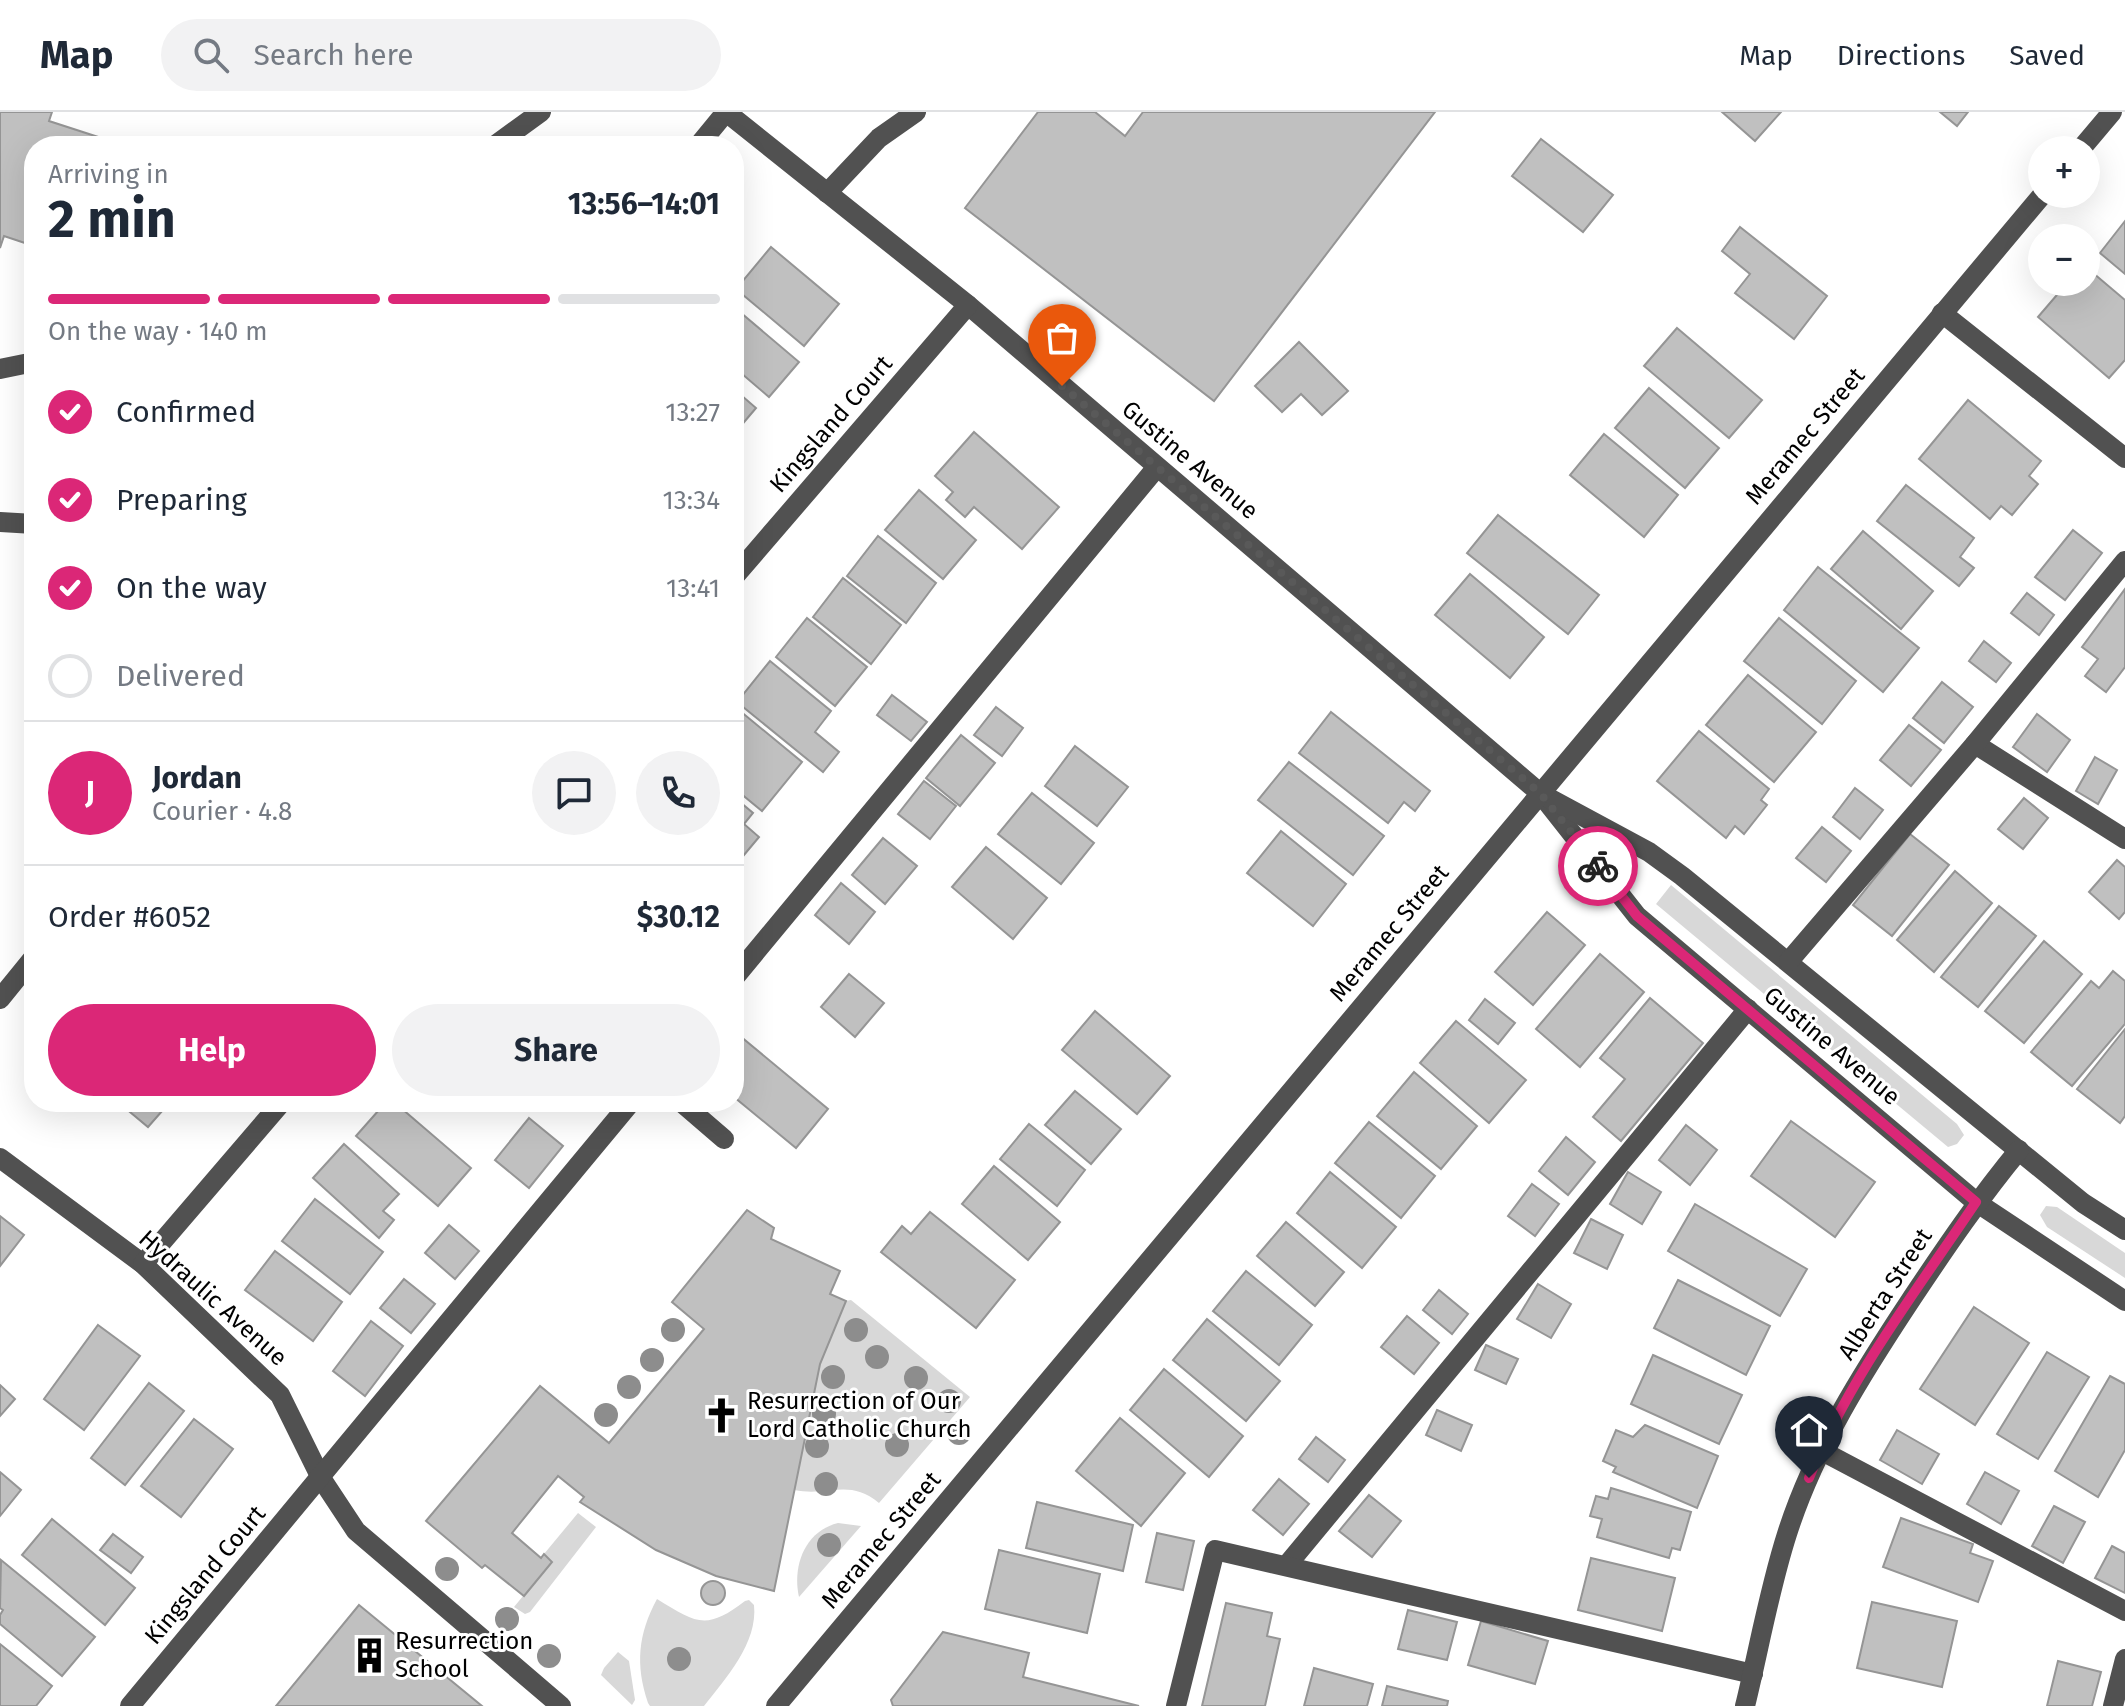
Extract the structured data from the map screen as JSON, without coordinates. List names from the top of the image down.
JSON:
{
  "streets": {
    "street": [
      "Kingsland Court",
      "Meramec Street",
      "Gustine Avenue",
      "Alberta Street",
      "Hydraulic Avenue"
    ]
  },
  "crossings": [
    ["Kingsland Court", "Gustine Avenue"],
    ["Kingsland Court", "Hydraulic Avenue"],
    ["Meramec Street", "Gustine Avenue"],
    ["Gustine Avenue", "Alberta Street"]
  ],
  "places": {
    "church": ["Resurrection of Our Lord Catholic Church"],
    "building": ["Resurrection School"]
  },
  "page": {
    "header": "Map",
    "search": "Search here",
    "nav": ["Map", "Directions", "Saved"],
    "map_buttons": ["+", "−"],
    "heading": ["2 min", "Arriving in", "13:56–14:01"],
    "panel": [
      "Jordan",
      "Courier · 4.8",
      "Order #6052",
      "$30.12"
    ],
    "bar": "On the way · 140 m",
    "list": [
      ["Confirmed", "13:27"],
      ["Preparing", "13:34"],
      ["On the way", "13:41"],
      "Delivered"
    ],
    "round": "J",
    "buttons": ["Help", "Share"]
  }
}
